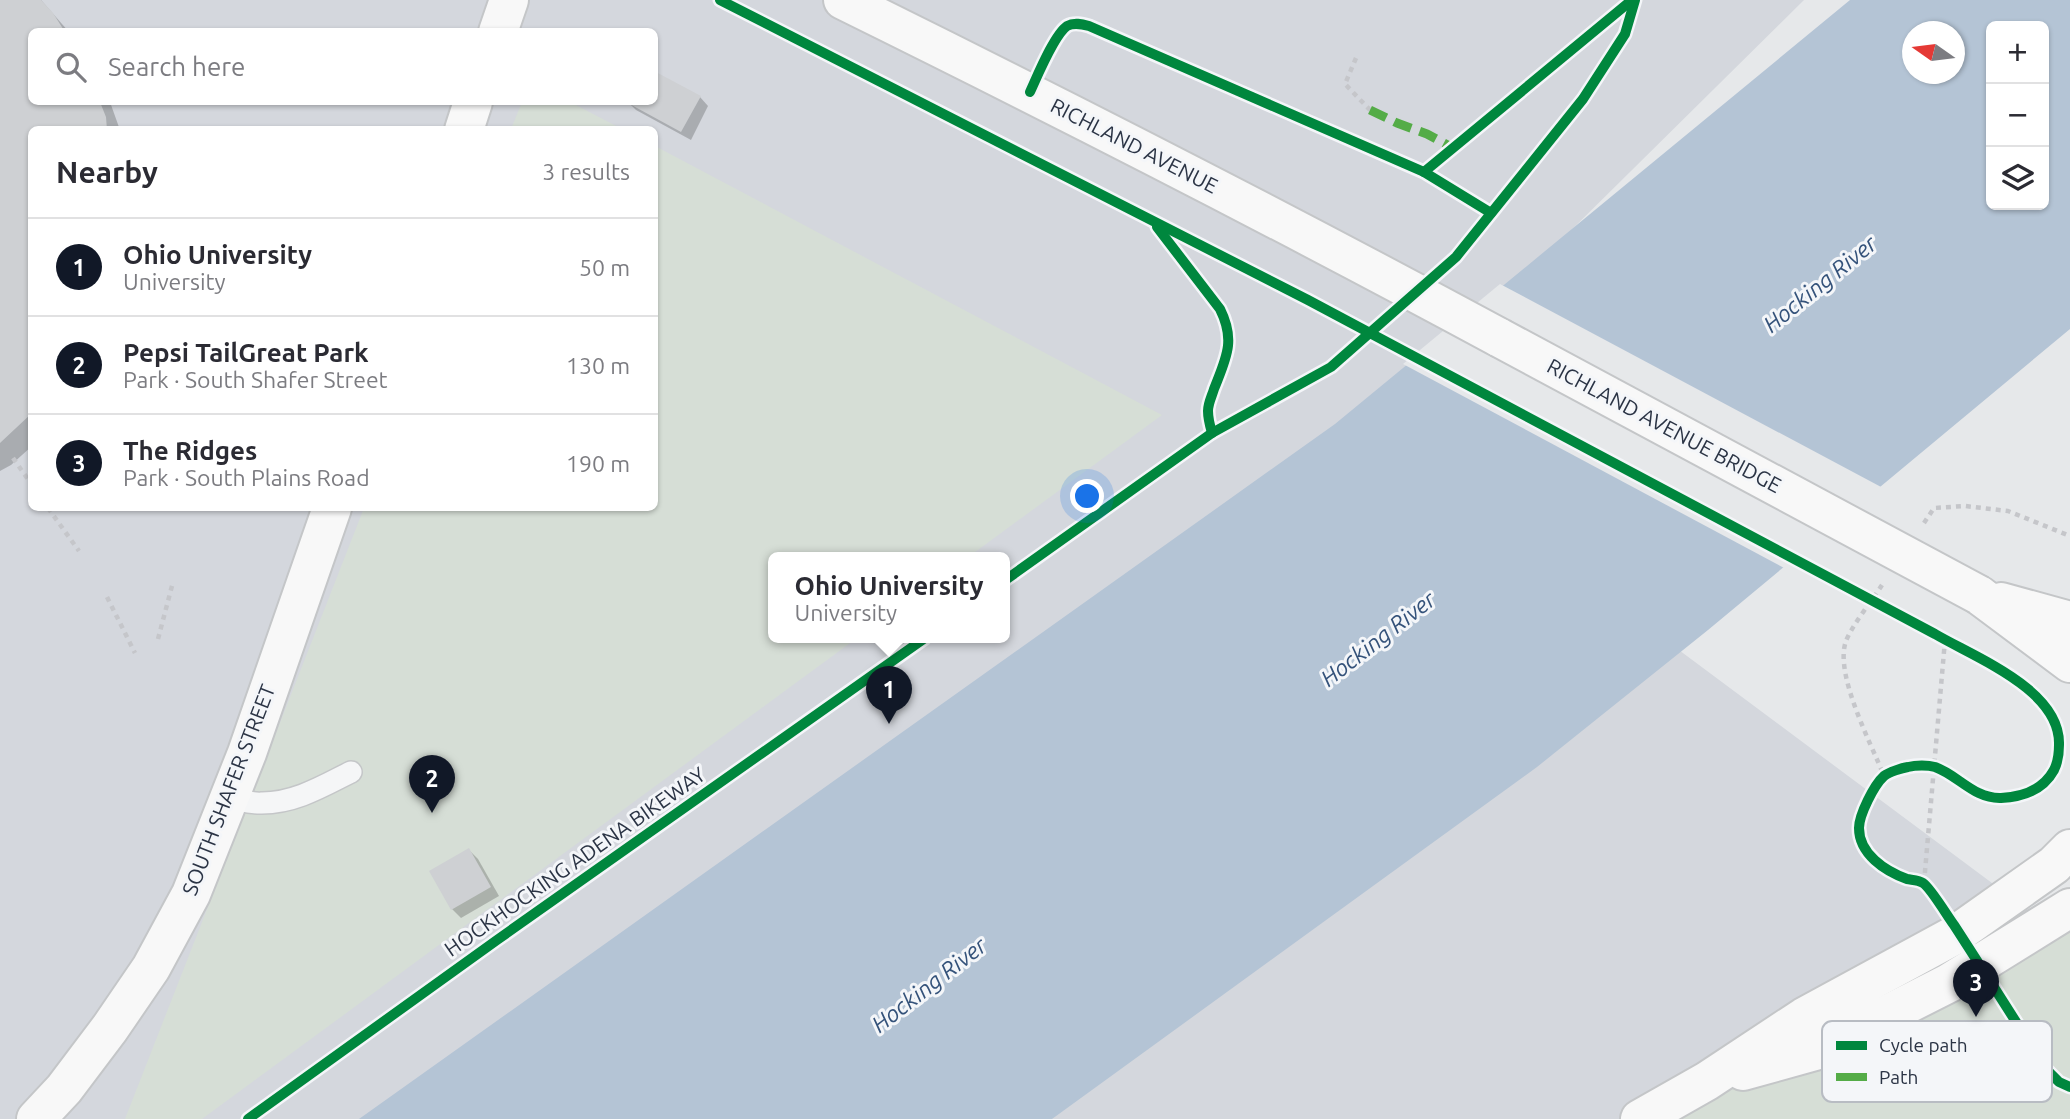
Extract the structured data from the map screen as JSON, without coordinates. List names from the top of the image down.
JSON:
{
  "streets": {
    "main road": ["RICHLAND AVENUE", "RICHLAND AVENUE BRIDGE", "SOUTH SHAFER STREET"],
    "cycle path": ["HOCKHOCKING ADENA BIKEWAY"]
  },
  "crossings": [
    ["RICHLAND AVENUE", "RICHLAND AVENUE BRIDGE"]
  ],
  "water": ["Hocking River"],
  "legend": ["Cycle path", "Path"],
  "north": "left",
  "page": {
    "map_buttons": ["+", "−"],
    "search": "Search here",
    "heading": ["Nearby", "3 results"],
    "list": [
      {
        "mark": "1",
        "name": "Ohio University",
        "note": "University",
        "value": "50 m"
      },
      {
        "mark": "2",
        "name": "Pepsi TailGreat Park",
        "note": "Park · South Shafer Street",
        "value": "130 m"
      },
      {
        "mark": "3",
        "name": "The Ridges",
        "note": "Park · South Plains Road",
        "value": "190 m"
      }
    ],
    "popup": ["Ohio University", "University"],
    "pins": ["1", "2", "3"]
  }
}
